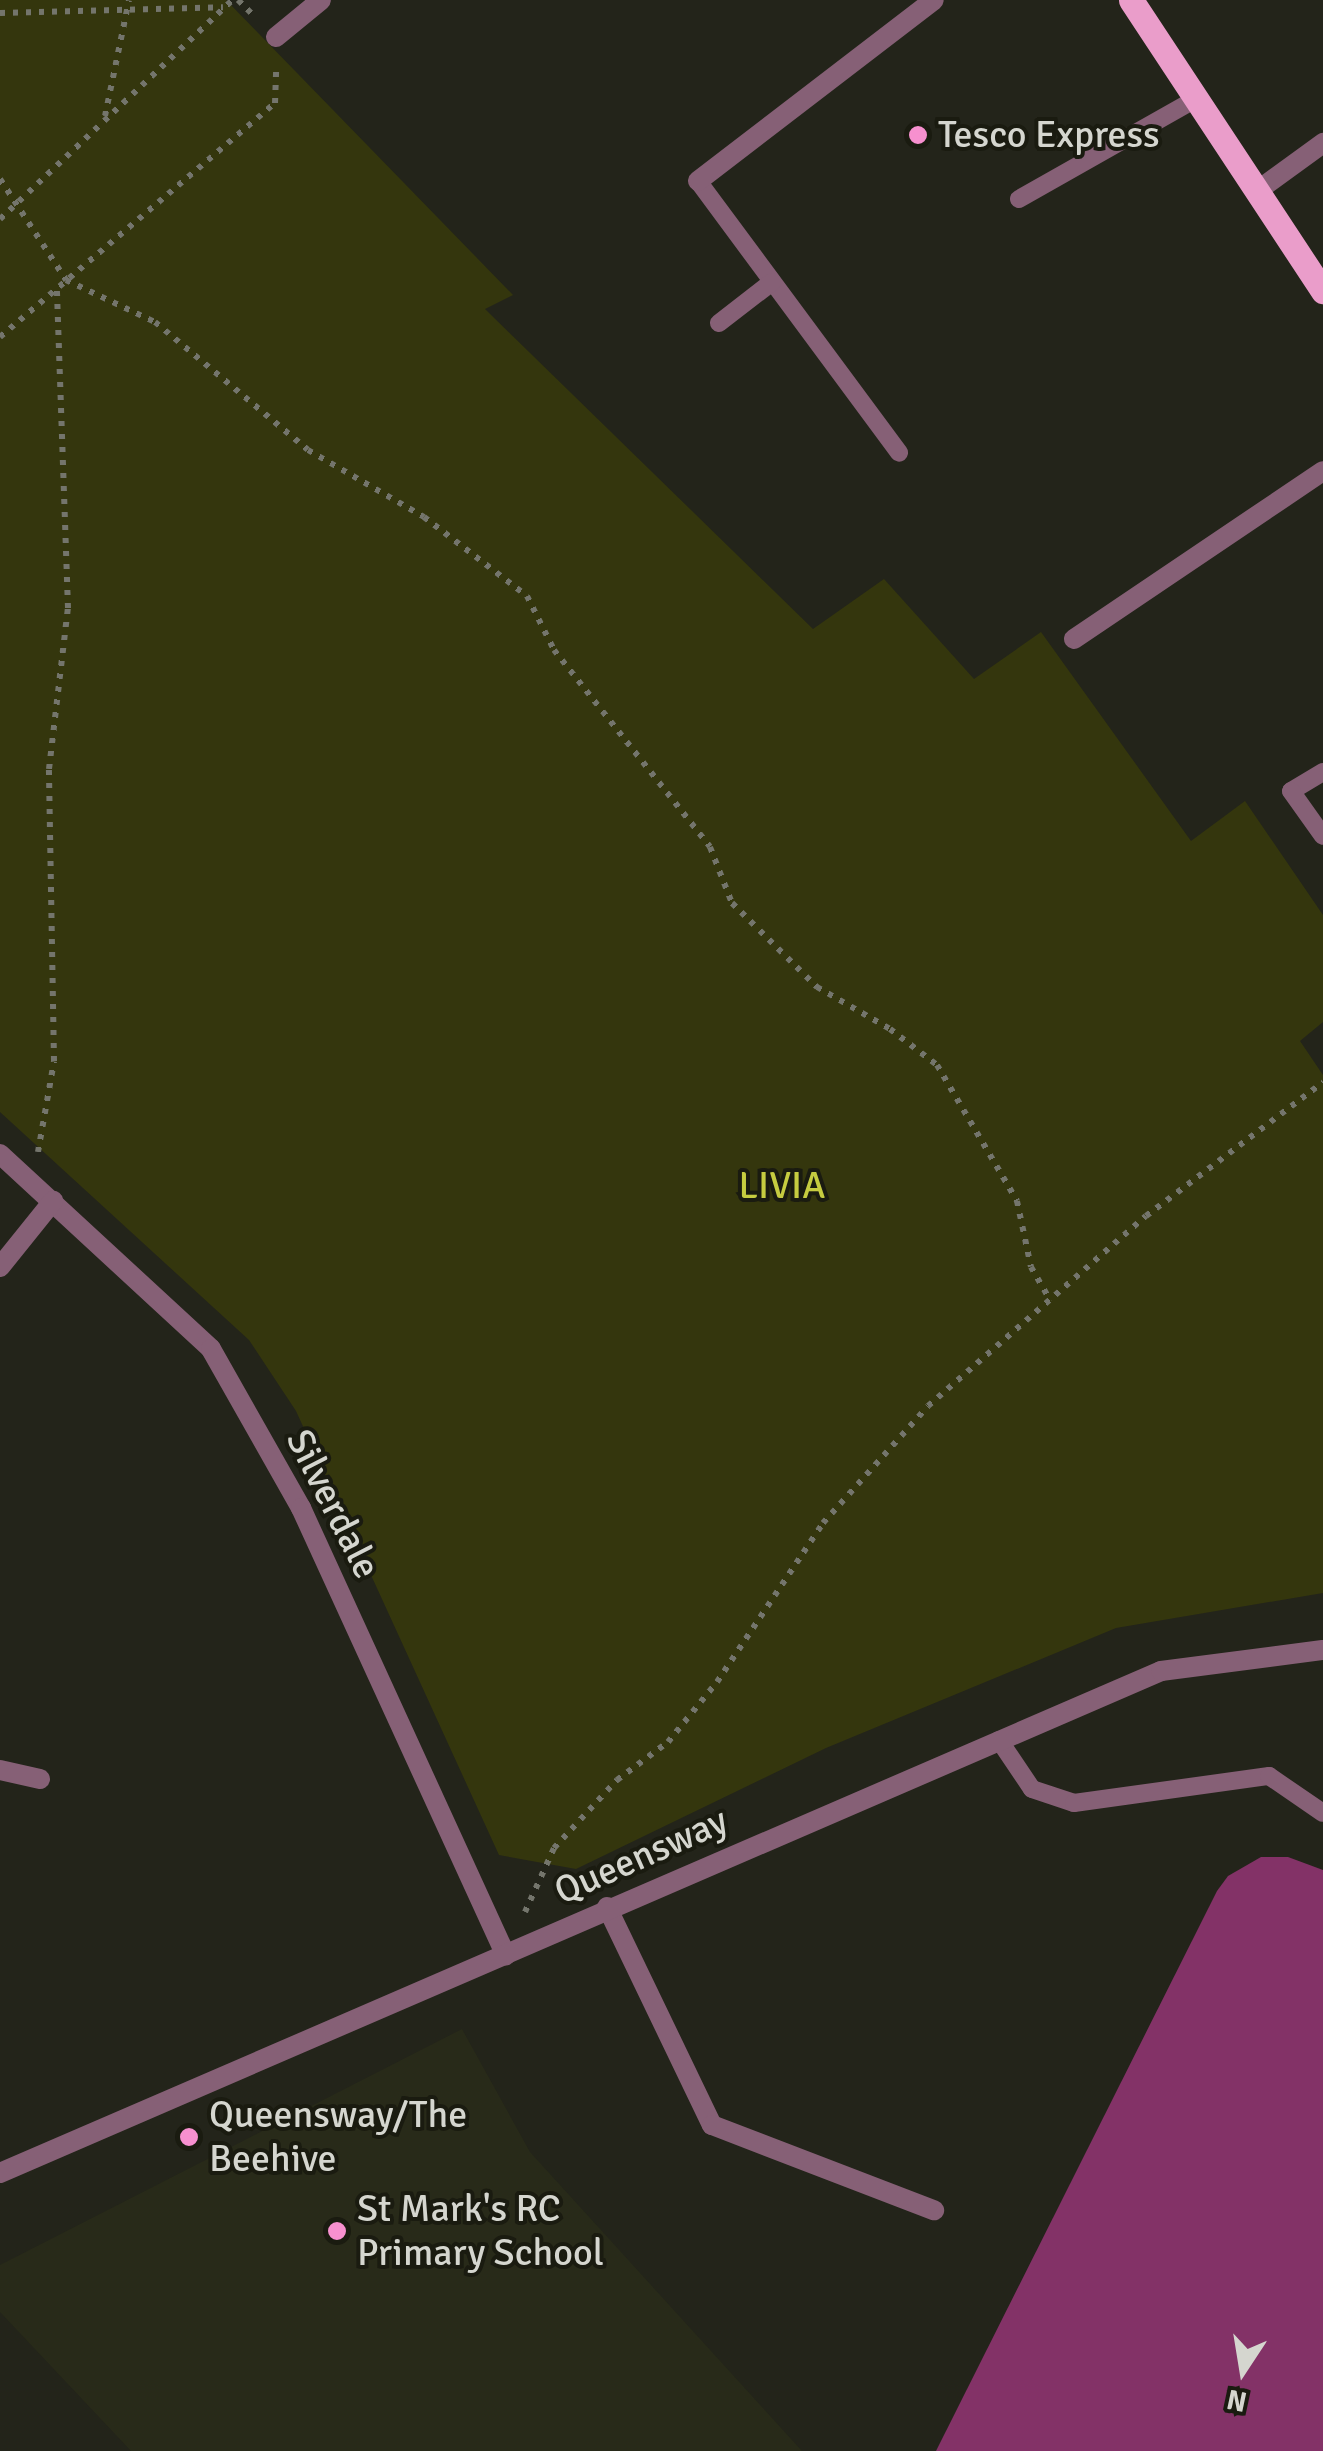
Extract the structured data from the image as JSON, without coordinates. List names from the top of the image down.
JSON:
{
  "streets": {
    "street": ["Silverdale", "Queensway"]
  },
  "crossings": [
    ["Silverdale", "Queensway"]
  ],
  "parks": ["LIVIA"],
  "places": ["Tesco Express", "Queensway/The Beehive", "St Mark's RC Primary School"],
  "north": "bottom"
}
